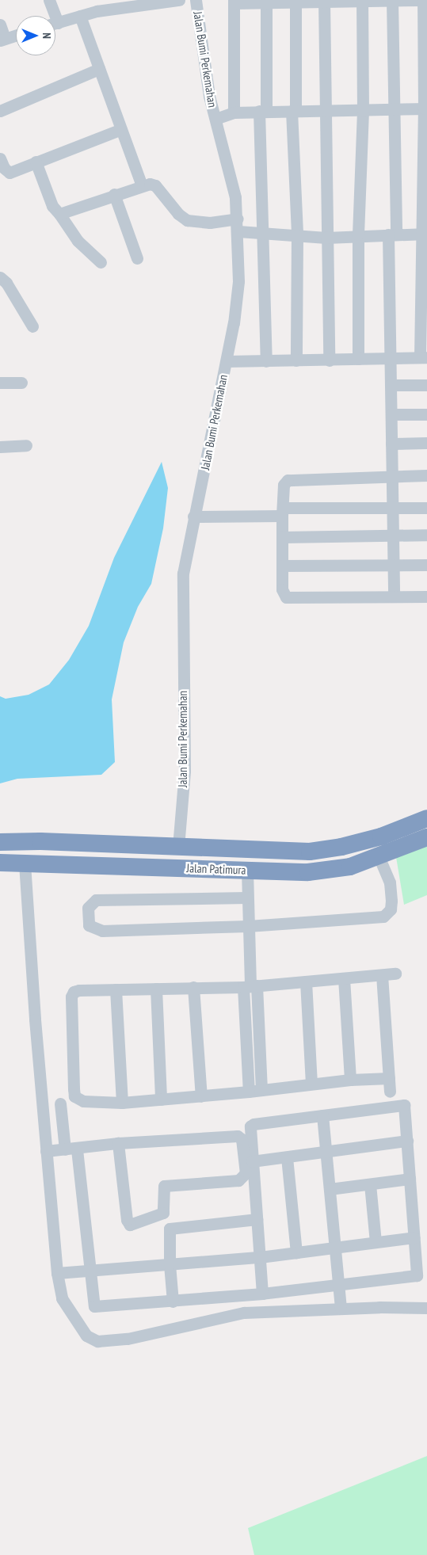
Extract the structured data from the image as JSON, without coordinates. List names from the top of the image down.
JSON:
{
  "streets": {
    "highway": ["Jalan Patimura"],
    "street": ["Jalan Bumi Perkemahan"]
  },
  "crossings": [
    ["Jalan Bumi Perkemahan", "Jalan Patimura"]
  ],
  "north": "right"
}
